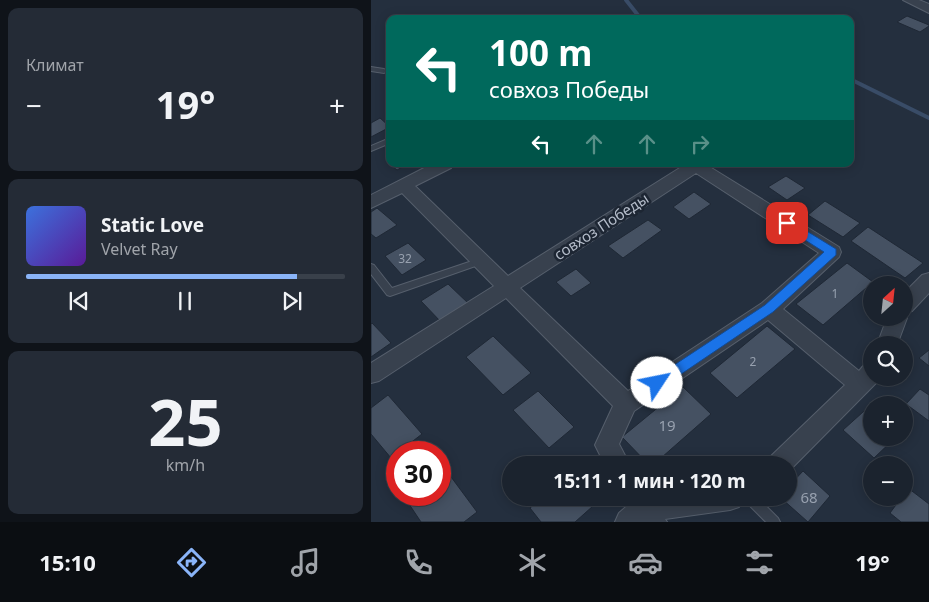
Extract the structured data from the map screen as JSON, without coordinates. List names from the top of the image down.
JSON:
{
  "streets": {
    "street": ["совхоз Победы"]
  },
  "house_numbers": [
    "32",
    "1",
    "2",
    "19",
    "68"
  ],
  "north": "top right",
  "page": {
    "tile": [
      "Климат",
      ["25", "km/h"]
    ],
    "turn": ["100 m", "совхоз Победы"],
    "heat": ["−", "19°", "+"],
    "song": ["Static Love", "Velvet Ray"],
    "map_buttons": ["+", "−"],
    "limit": "30",
    "trip": "15:11 · 1 мин · 120 m",
    "tabs": ["15:10", "19°"]
  }
}
